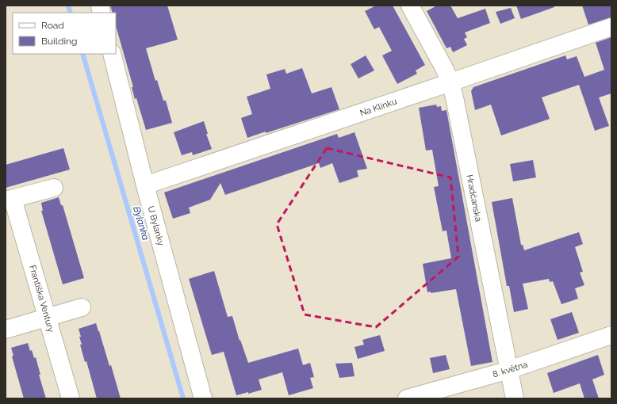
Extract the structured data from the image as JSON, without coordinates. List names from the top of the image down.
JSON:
{
  "streets": {
    "street": [
      "Na Klínku",
      "Hradčanská",
      "U Bylanky",
      "Františka Ventury",
      "8. května"
    ]
  },
  "crossings": [
    ["Na Klínku", "Hradčanská"],
    ["Na Klínku", "U Bylanky"],
    ["Hradčanská", "8. května"]
  ],
  "water": ["Bylanka"],
  "legend": ["Road", "Building"]
}
